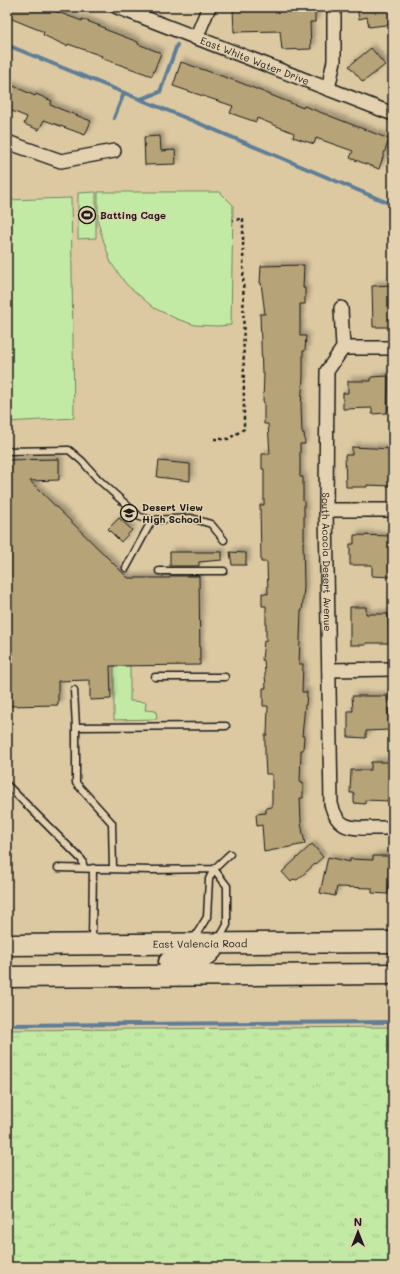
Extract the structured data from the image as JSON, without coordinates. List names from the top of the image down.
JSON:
{
  "streets": {
    "main road": ["East Valencia Road"],
    "street": ["East White Water Drive", "South Acacia Desert Avenue"]
  },
  "places": {
    "sports": ["Batting Cage"],
    "school or university": ["Desert View High School"]
  },
  "north": "top"
}
